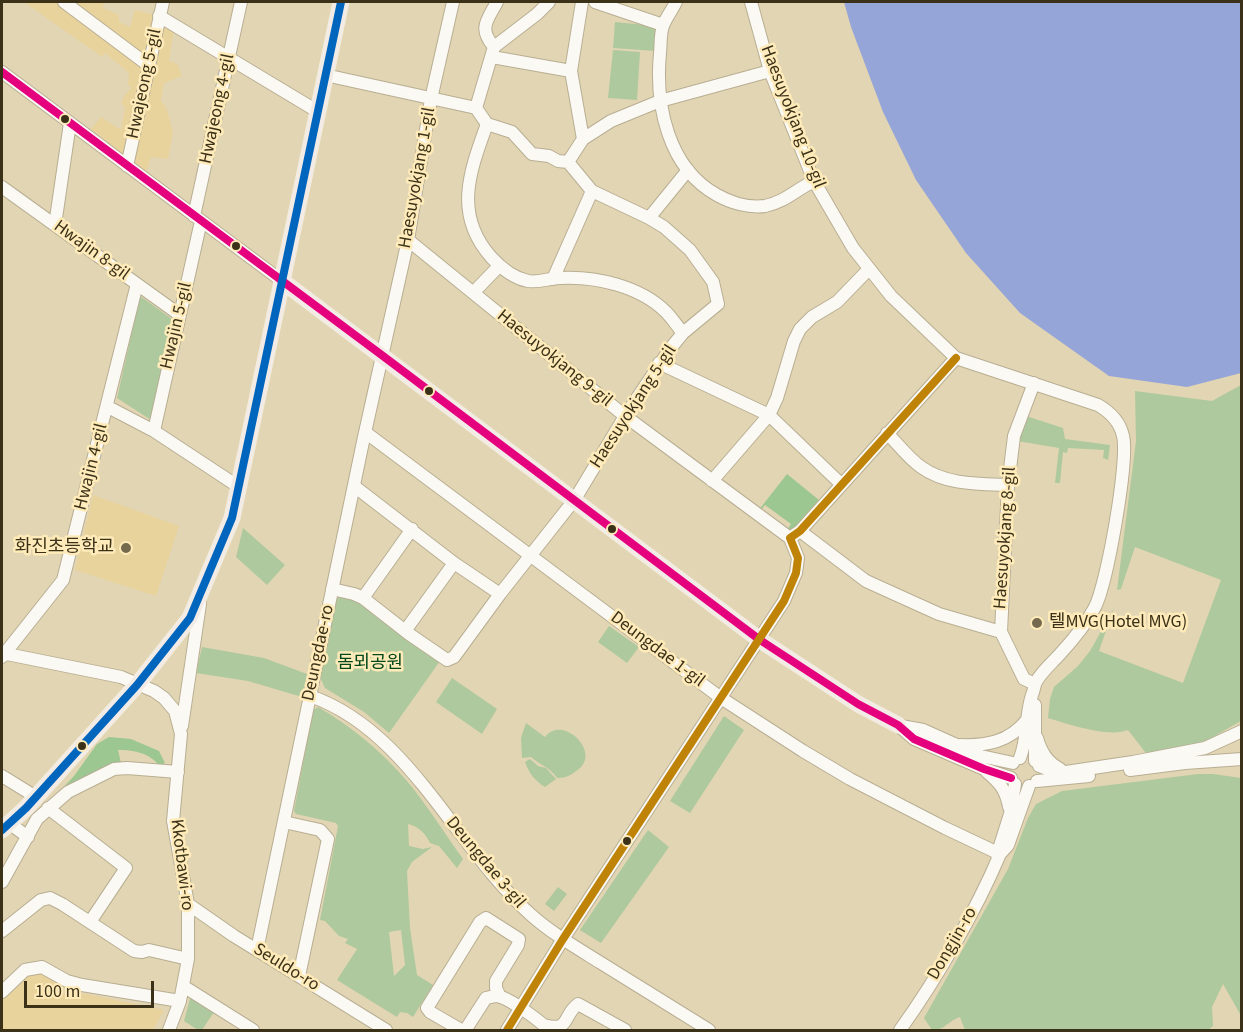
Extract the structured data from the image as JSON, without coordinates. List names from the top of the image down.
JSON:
{
  "streets": {
    "street": [
      "Hwajeong 5-gil",
      "Hwajeong 4-gil",
      "Haesuyokjang 10-gil",
      "Haesuyokjang 1-gil",
      "Hwajin 8-gil",
      "Hwajin 5-gil",
      "Haesuyokjang 9-gil",
      "Haesuyokjang 5-gil",
      "Hwajin 4-gil",
      "Haesuyokjang 8-gil",
      "Deungdae 1-gil",
      "Deungdae-ro",
      "Deungdae 3-gil",
      "Kkotbawi-ro",
      "Dongjin-ro",
      "Seuldo-ro"
    ]
  },
  "crossings": [
    ["Hwajeong 4-gil", "Hwajin 5-gil"],
    ["Haesuyokjang 10-gil", "Haesuyokjang 8-gil"],
    ["Haesuyokjang 1-gil", "Haesuyokjang 9-gil"],
    ["Haesuyokjang 1-gil", "Deungdae-ro"],
    ["Hwajin 8-gil", "Hwajin 5-gil"],
    ["Hwajin 5-gil", "Hwajin 4-gil"],
    ["Haesuyokjang 9-gil", "Haesuyokjang 5-gil"],
    ["Haesuyokjang 9-gil", "Haesuyokjang 8-gil"],
    ["Haesuyokjang 5-gil", "Deungdae 1-gil"],
    ["Hwajin 4-gil", "Kkotbawi-ro"],
    ["Deungdae 1-gil", "Deungdae-ro"],
    ["Deungdae 1-gil", "Dongjin-ro"],
    ["Deungdae-ro", "Deungdae 3-gil"],
    ["Deungdae-ro", "Seuldo-ro"],
    ["Kkotbawi-ro", "Seuldo-ro"]
  ],
  "parks": ["돔뫼공원"],
  "places": ["화진초등학교", "텔MVG(Hotel MVG)"],
  "scale_bar": "100 m"
}
